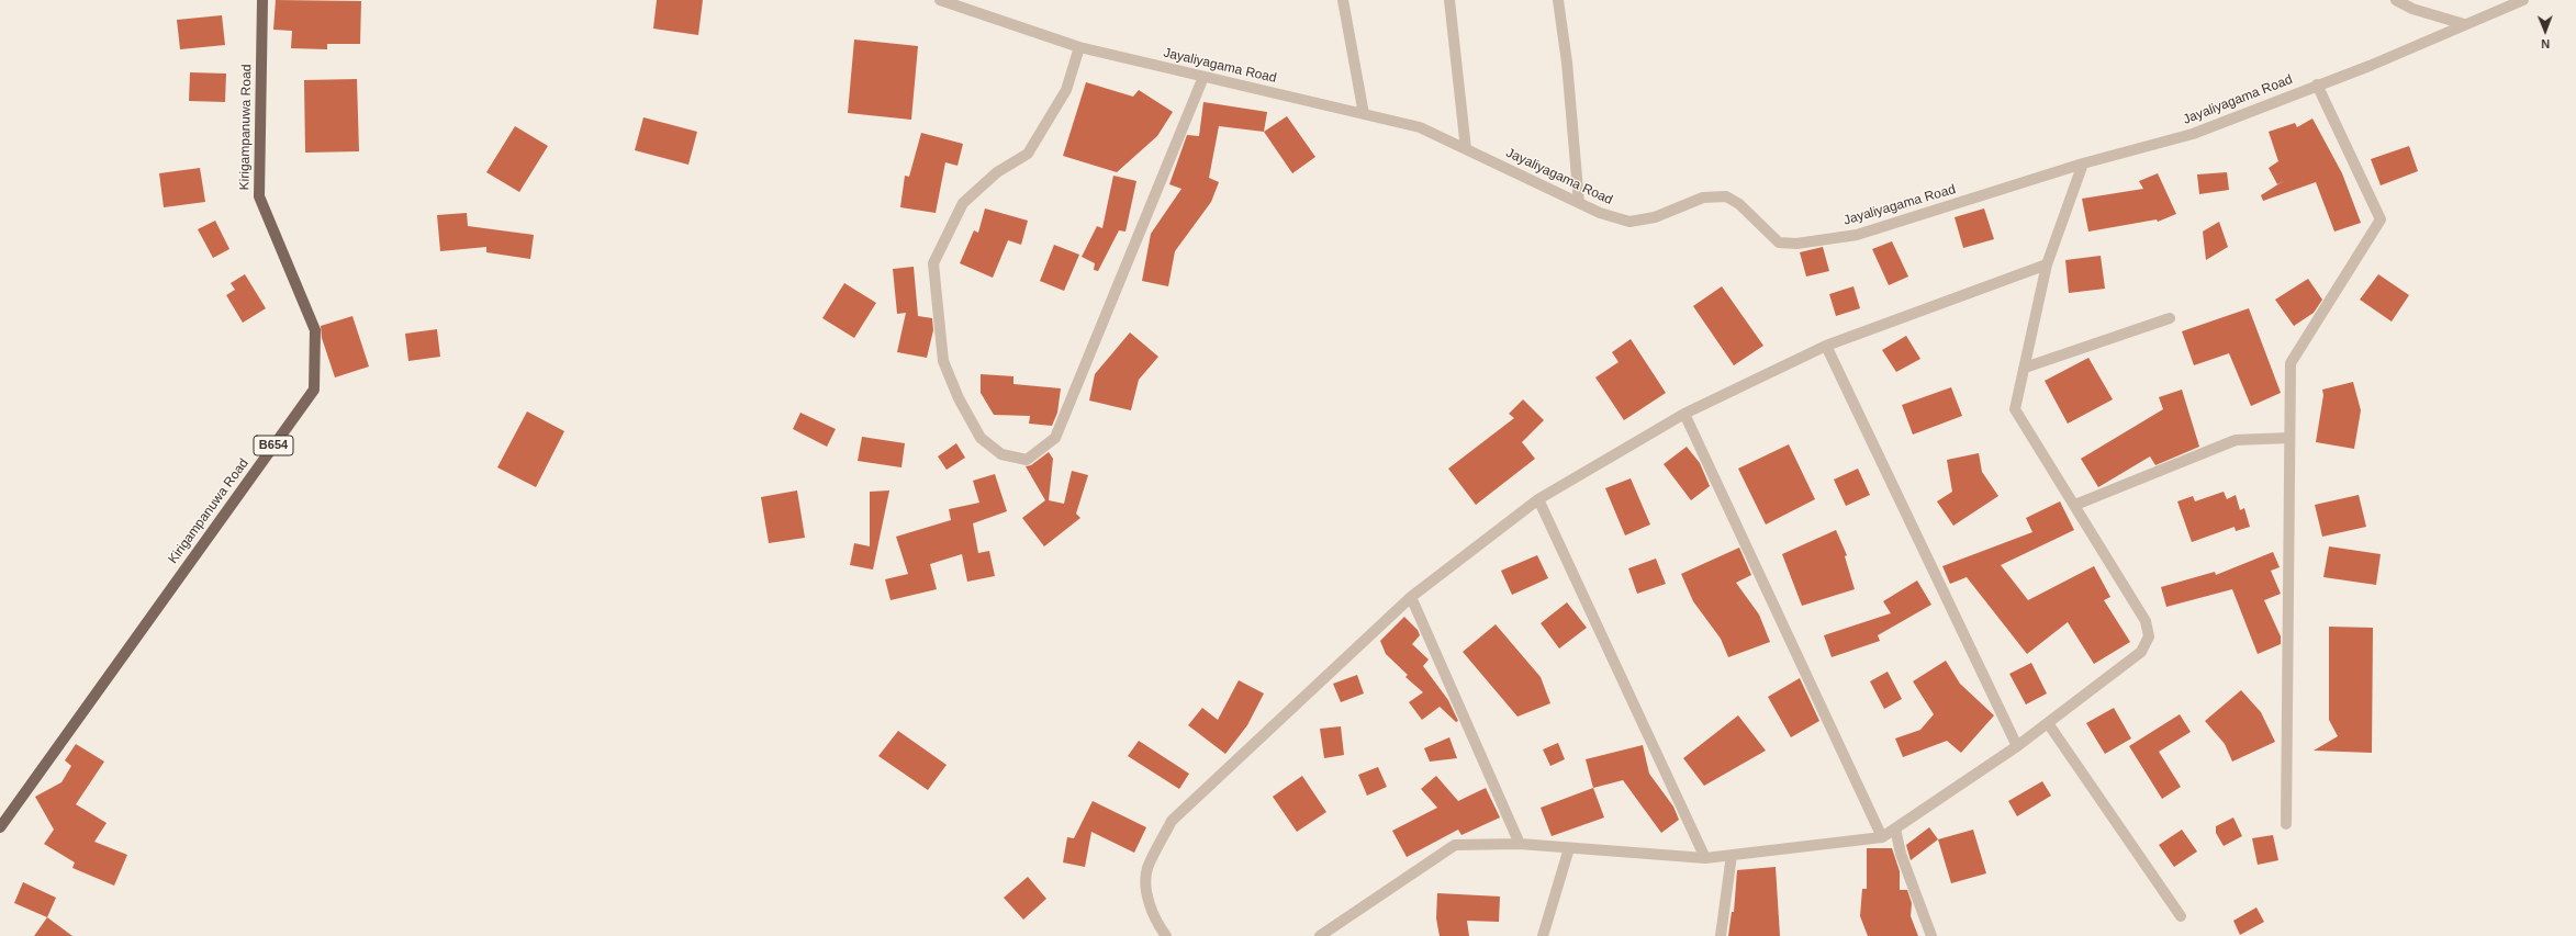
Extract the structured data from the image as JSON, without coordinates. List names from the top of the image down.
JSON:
{
  "streets": {
    "main road": ["Kirigampanuwa Road", "B654"],
    "street": ["Jayaliyagama Road"]
  },
  "north": "bottom"
}
